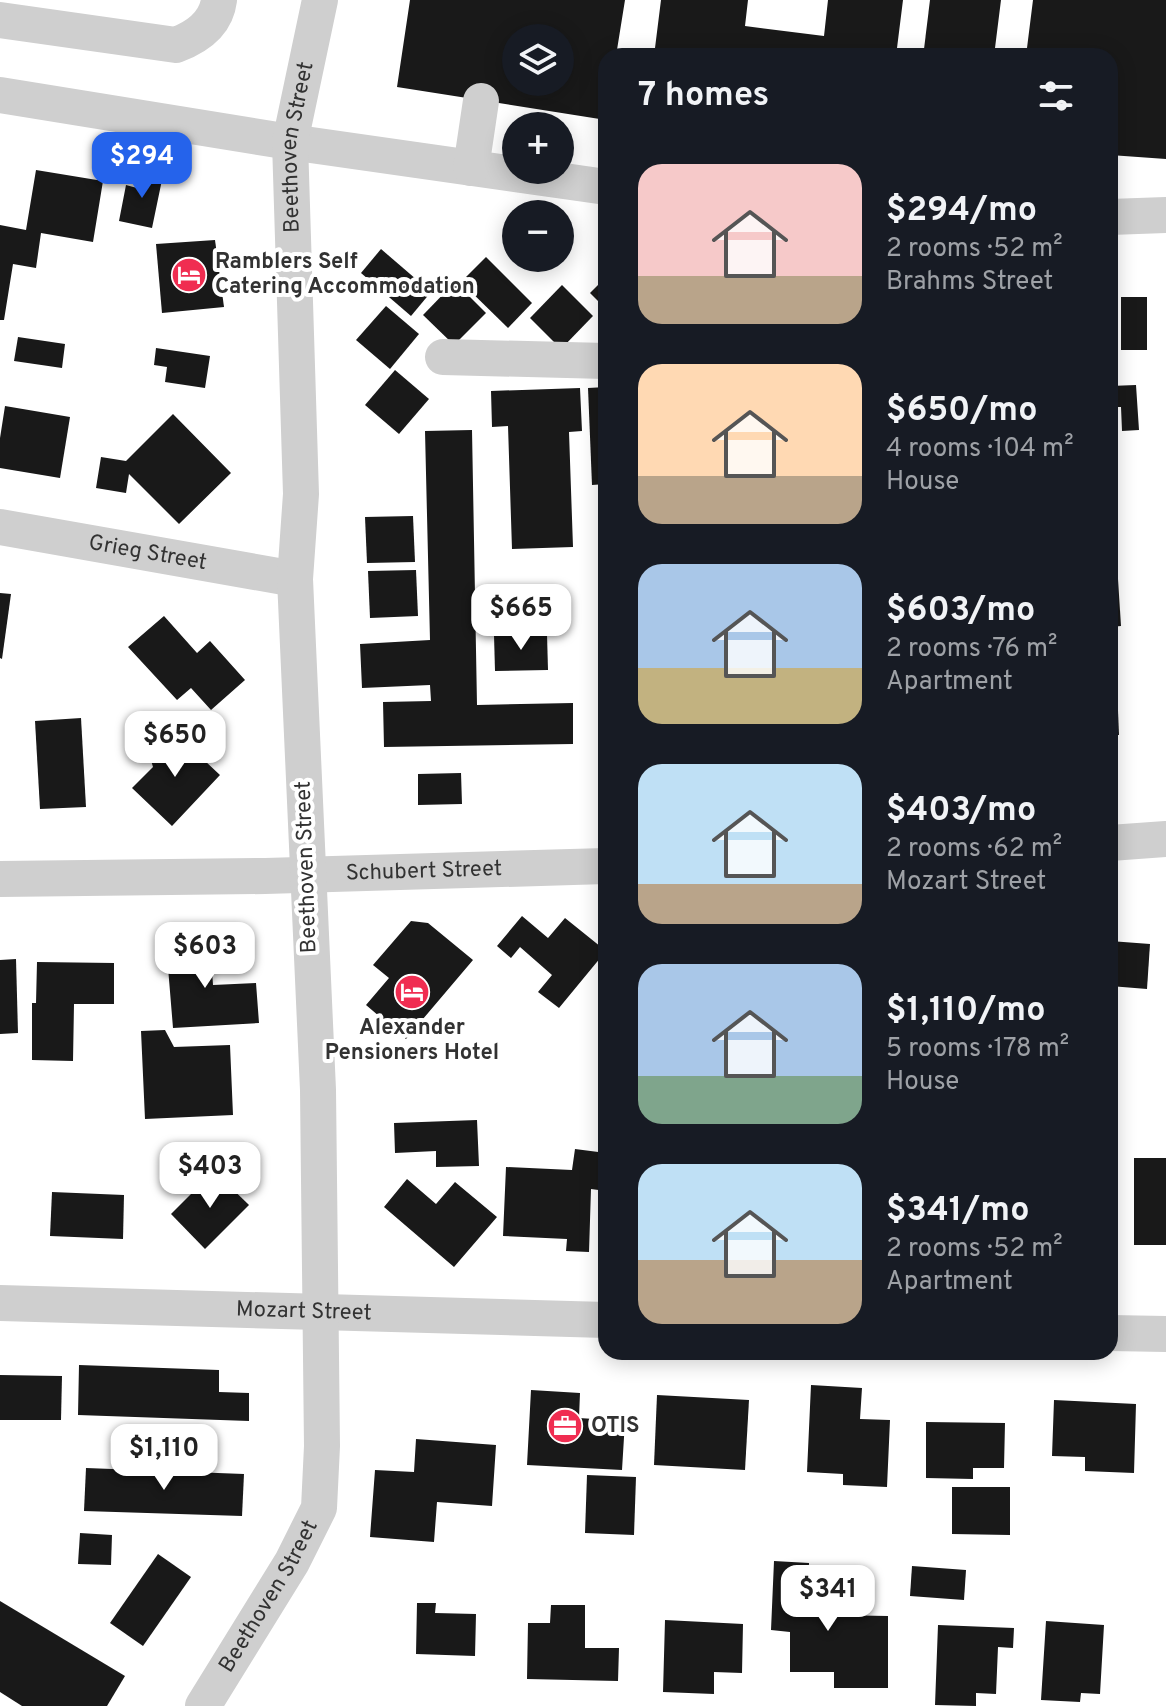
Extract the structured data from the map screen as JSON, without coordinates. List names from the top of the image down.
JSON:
{
  "streets": {
    "street": [
      "Beethoven Street",
      "Grieg Street",
      "Schubert Street",
      "Mozart Street"
    ]
  },
  "crossings": [
    ["Beethoven Street", "Grieg Street"],
    ["Beethoven Street", "Schubert Street"],
    ["Beethoven Street", "Mozart Street"]
  ],
  "places": {
    "hotel": ["Ramblers Self Catering Accommodation", "Alexander Pensioners Hotel"],
    "office": ["OTIS"]
  },
  "page": {
    "map_buttons": ["+", "−"],
    "heading": "7 homes",
    "price": [
      "$294",
      "$665",
      "$650",
      "$603",
      "$403",
      "$1,110",
      "$341"
    ],
    "list": [
      {
        "name": "$294/mo",
        "note": "2 rooms · 52 m² · Brahms Street"
      },
      {
        "name": "$650/mo",
        "note": "4 rooms · 104 m² · House"
      },
      {
        "name": "$603/mo",
        "note": "2 rooms · 76 m² · Apartment"
      },
      {
        "name": "$403/mo",
        "note": "2 rooms · 62 m² · Mozart Street"
      },
      {
        "name": "$1,110/mo",
        "note": "5 rooms · 178 m² · House"
      },
      {
        "name": "$341/mo",
        "note": "2 rooms · 52 m² · Apartment"
      }
    ]
  }
}
